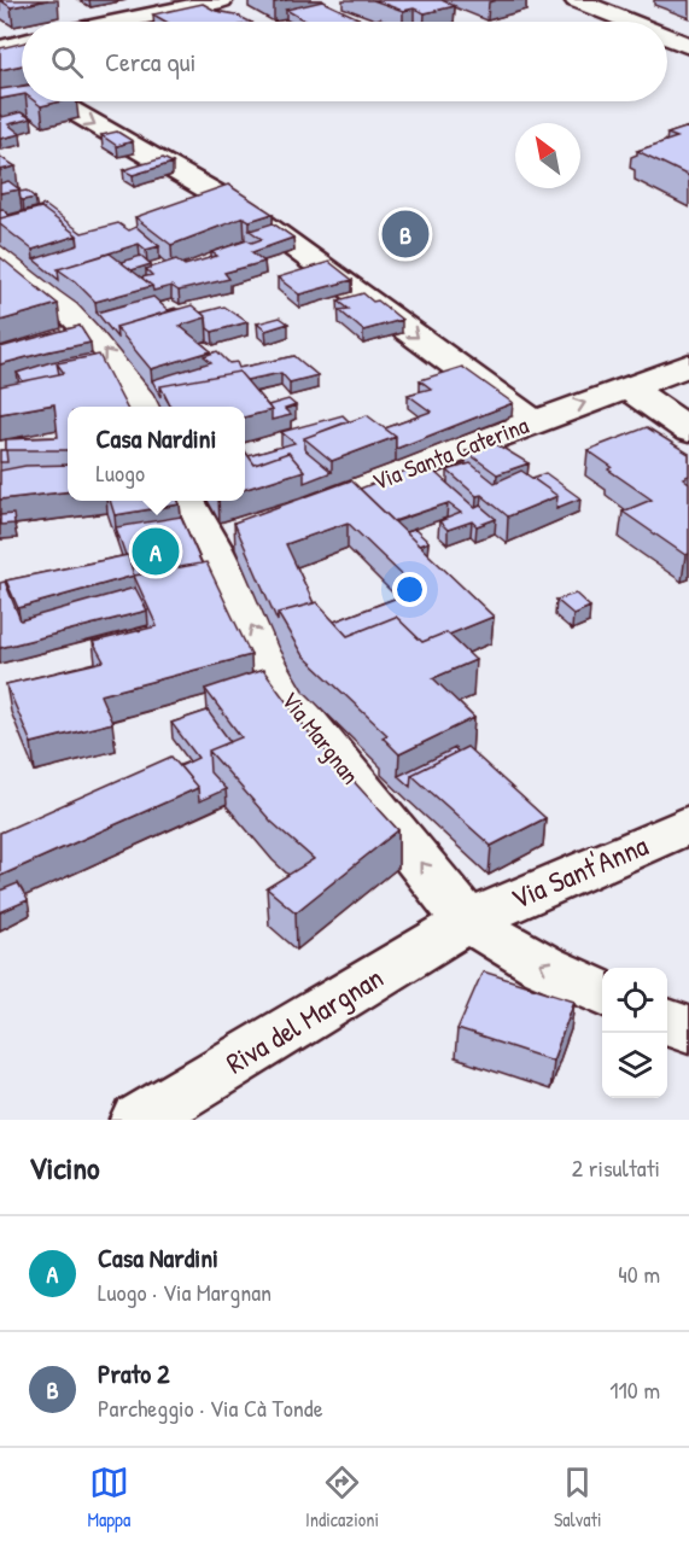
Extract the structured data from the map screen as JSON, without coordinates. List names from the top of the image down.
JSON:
{
  "streets": {
    "street": [
      "Via Santa Caterina",
      "Via Margnan",
      "Via Sant'Anna",
      "Riva del Margnan"
    ]
  },
  "crossings": [
    ["Via Santa Caterina", "Via Margnan"],
    ["Via Margnan", "Via Sant'Anna"],
    ["Via Margnan", "Riva del Margnan"],
    ["Via Sant'Anna", "Riva del Margnan"]
  ],
  "one_way": ["Via Margnan"],
  "north": "top left",
  "page": {
    "search": "Cerca qui",
    "pins": ["B", "A"],
    "popup": ["Casa Nardini", "Luogo"],
    "heading": ["Vicino", "2 risultati"],
    "list": [
      {
        "mark": "A",
        "name": "Casa Nardini",
        "note": "Luogo · Via Margnan",
        "value": "40 m"
      },
      {
        "mark": "B",
        "name": "Prato 2",
        "note": "Parcheggio · Via Cà Tonde",
        "value": "110 m"
      }
    ],
    "nav": ["Mappa", "Indicazioni", "Salvati"]
  }
}
